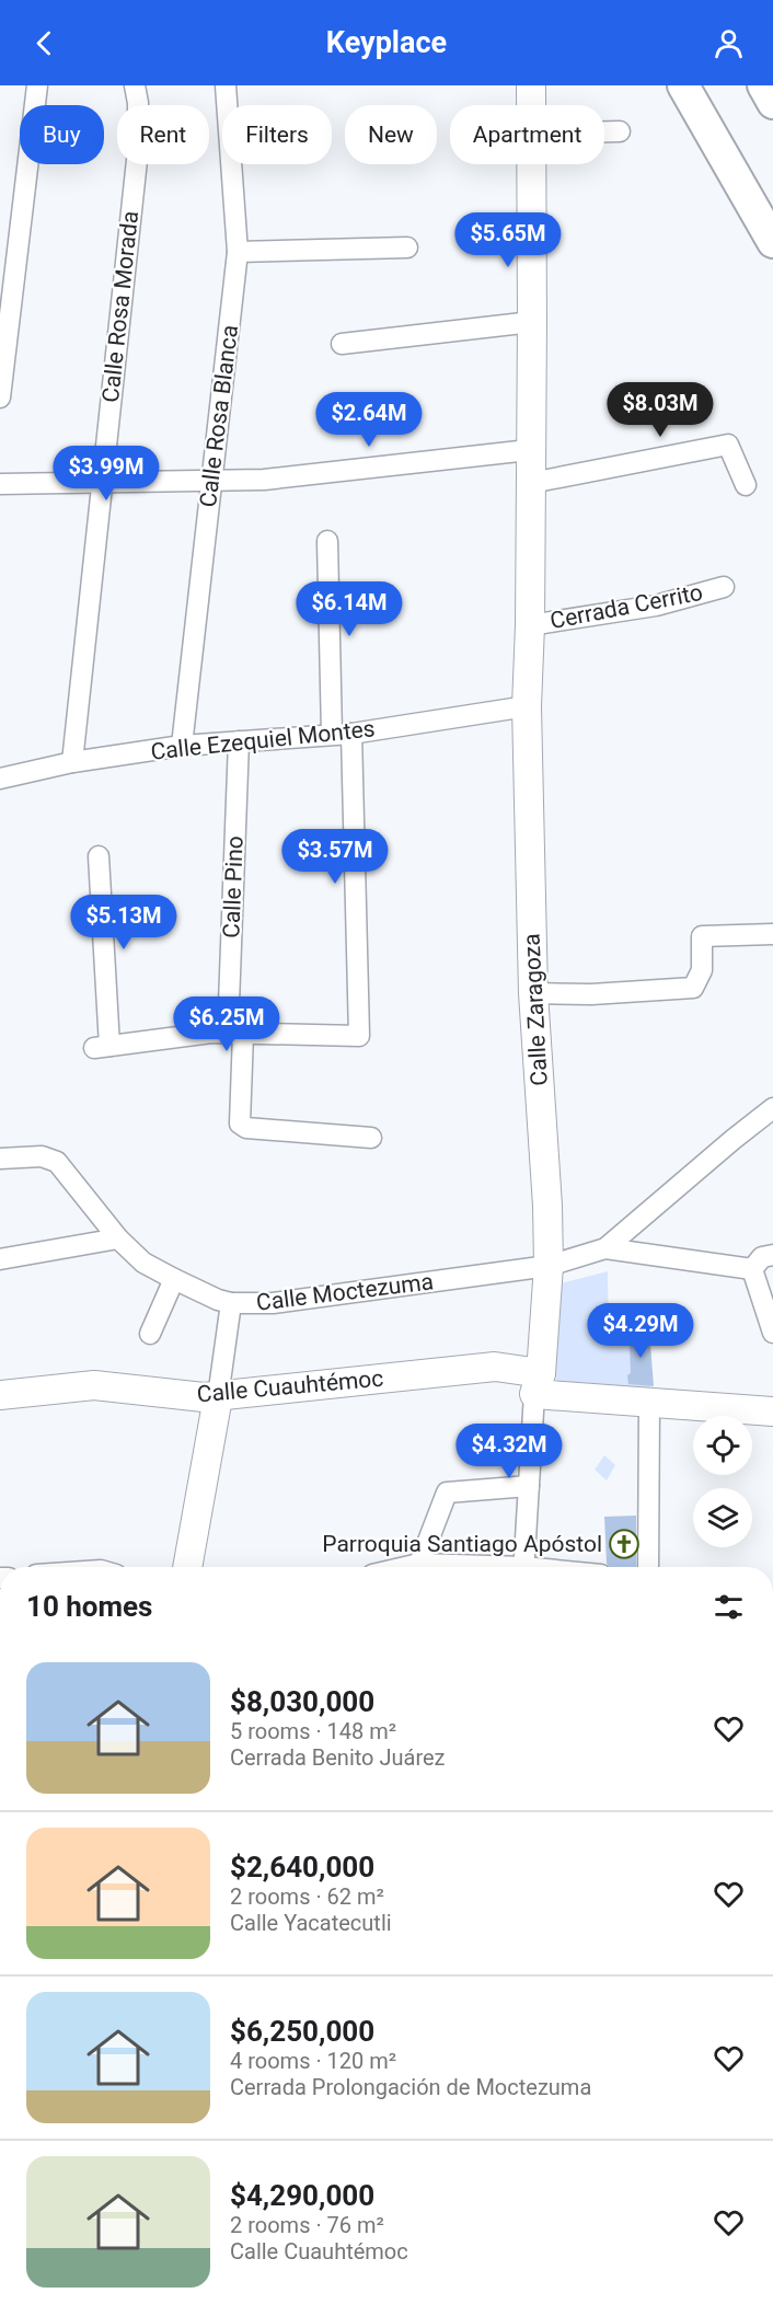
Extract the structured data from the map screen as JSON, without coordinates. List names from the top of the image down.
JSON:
{
  "streets": {
    "street": [
      "Calle Rosa Morada",
      "Calle Rosa Blanca",
      "Cerrada Cerrito",
      "Calle Ezequiel Montes",
      "Calle Pino",
      "Calle Zaragoza",
      "Calle Moctezuma",
      "Calle Cuauhtémoc"
    ]
  },
  "crossings": [
    ["Calle Rosa Morada", "Calle Ezequiel Montes"],
    ["Calle Rosa Blanca", "Calle Ezequiel Montes"],
    ["Cerrada Cerrito", "Calle Zaragoza"],
    ["Calle Ezequiel Montes", "Calle Pino"],
    ["Calle Ezequiel Montes", "Calle Zaragoza"],
    ["Calle Zaragoza", "Calle Moctezuma"],
    ["Calle Zaragoza", "Calle Cuauhtémoc"]
  ],
  "places": {
    "church": ["Parroquia Santiago Apóstol"]
  },
  "page": {
    "header": "Keyplace",
    "chip": [
      "Buy",
      "Rent",
      "Filters",
      "New",
      "Apartment"
    ],
    "price": [
      "$5.65M",
      "$8.03M",
      "$2.64M",
      "$3.99M",
      "$6.14M",
      "$3.57M",
      "$5.13M",
      "$6.25M",
      "$4.29M",
      "$4.32M"
    ],
    "heading": "10 homes",
    "list": [
      {
        "name": "$8,030,000",
        "note": "5 rooms · 148 m² · Cerrada Benito Juárez"
      },
      {
        "name": "$2,640,000",
        "note": "2 rooms · 62 m² · Calle Yacatecutli"
      },
      {
        "name": "$6,250,000",
        "note": "4 rooms · 120 m² · Cerrada Prolongación de Moctezuma"
      },
      {
        "name": "$4,290,000",
        "note": "2 rooms · 76 m² · Calle Cuauhtémoc"
      }
    ]
  }
}
